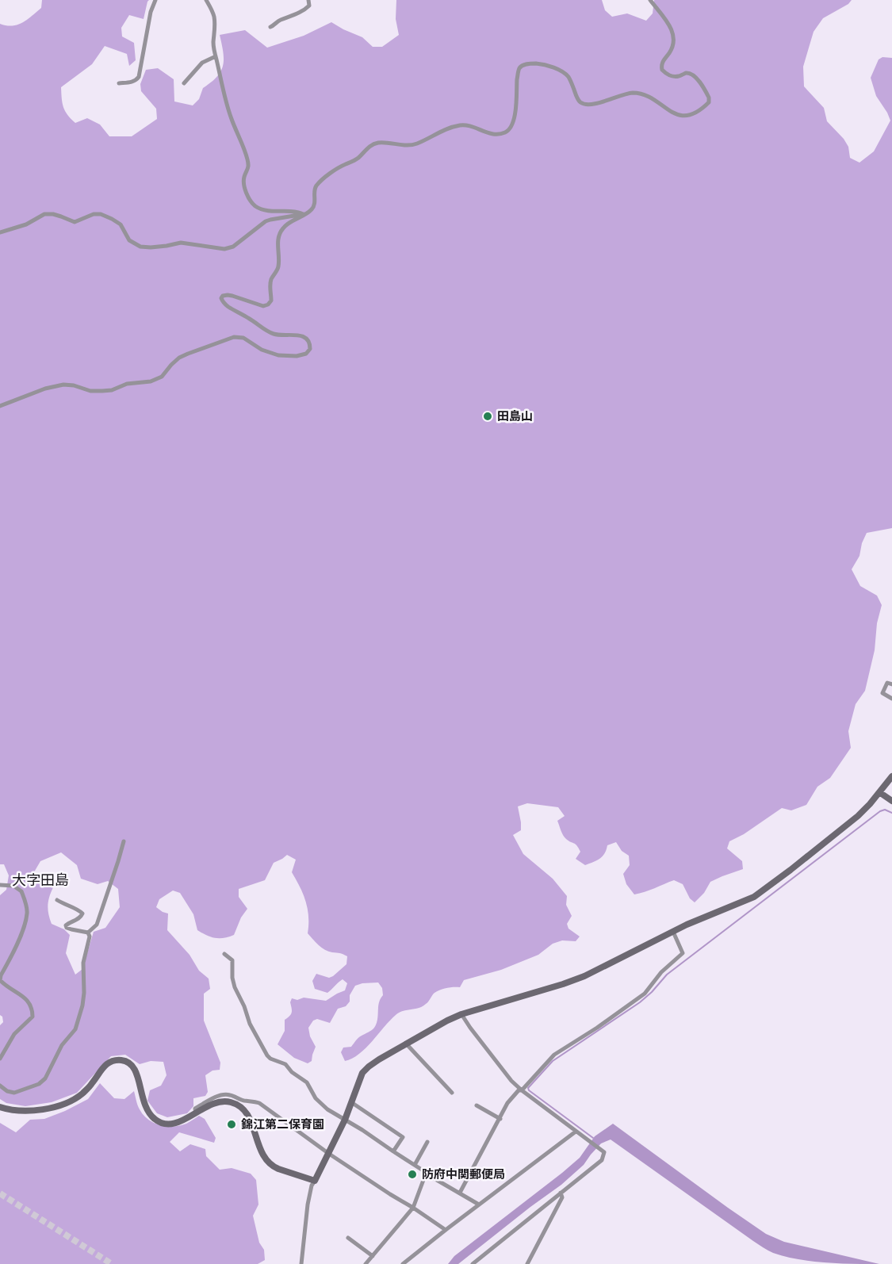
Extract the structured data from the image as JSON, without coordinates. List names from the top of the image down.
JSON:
{
  "districts": ["大字田島"],
  "places": ["田島山", "錦江第二保育園", "防府中関郵便局"]
}
